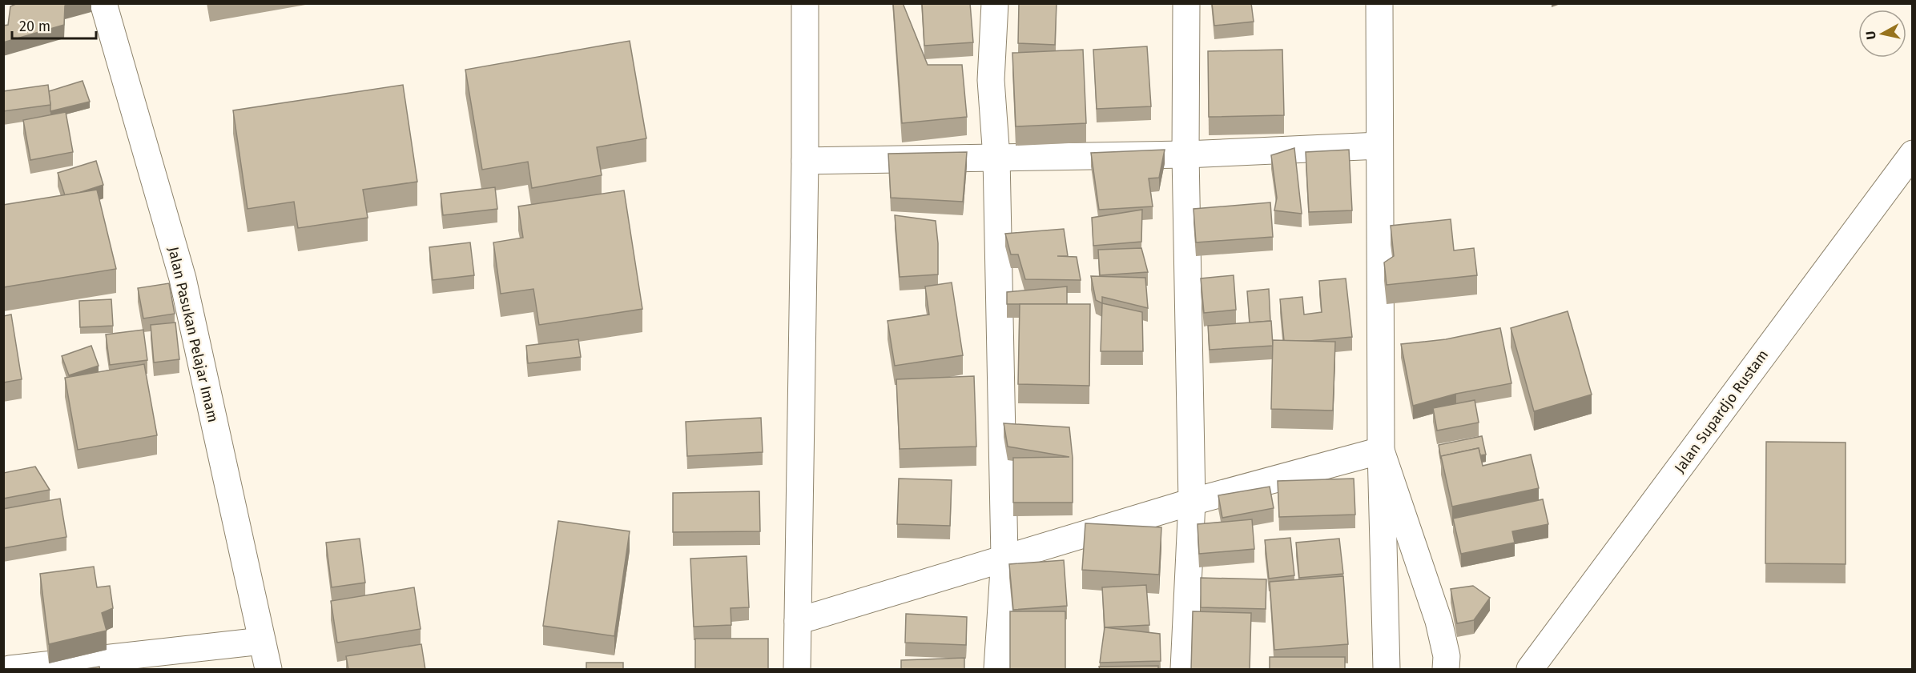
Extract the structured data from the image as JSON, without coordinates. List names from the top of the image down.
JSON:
{
  "streets": {
    "main road": ["Jalan Pasukan Pelajar Imam", "Jalan Supardjo Rustam"]
  },
  "scale_bar": "20 m",
  "north": "left"
}
